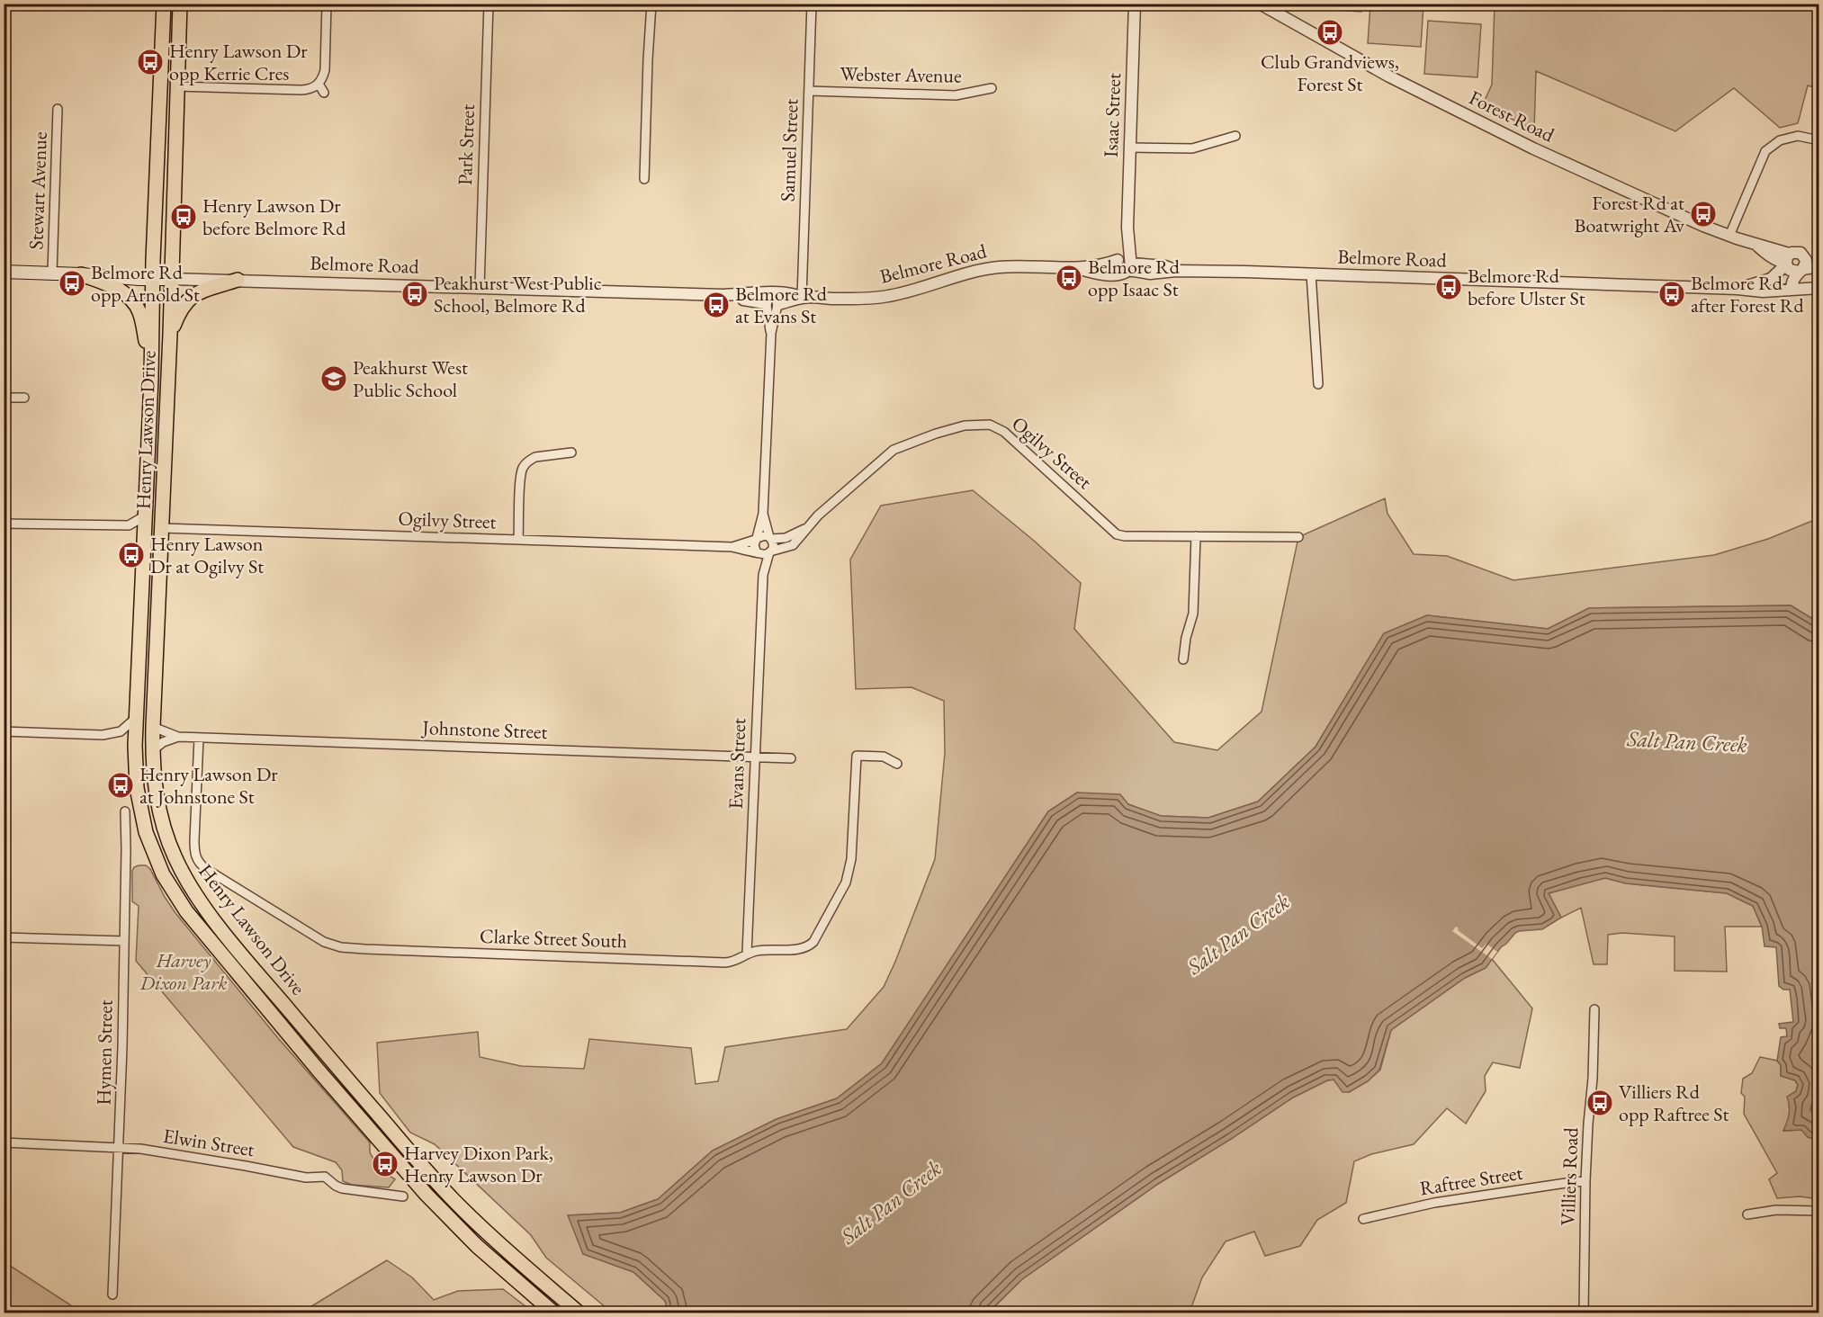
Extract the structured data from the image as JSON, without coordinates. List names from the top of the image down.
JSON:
{
  "streets": {
    "main road": ["Belmore Road", "Henry Lawson Drive"],
    "street": [
      "Webster Avenue",
      "Isaac Street",
      "Forest Road",
      "Park Street",
      "Samuel Street",
      "Stewart Avenue",
      "Ogilvy Street",
      "Johnstone Street",
      "Evans Street",
      "Clarke Street South",
      "Hymen Street",
      "Elwin Street",
      "Villiers Road",
      "Raftree Street"
    ]
  },
  "crossings": [
    ["Webster Avenue", "Samuel Street"],
    ["Isaac Street", "Belmore Road"],
    ["Forest Road", "Belmore Road"],
    ["Park Street", "Belmore Road"],
    ["Samuel Street", "Belmore Road"],
    ["Stewart Avenue", "Belmore Road"],
    ["Belmore Road", "Henry Lawson Drive"],
    ["Henry Lawson Drive", "Ogilvy Street"],
    ["Henry Lawson Drive", "Johnstone Street"],
    ["Ogilvy Street", "Evans Street"],
    ["Johnstone Street", "Evans Street"],
    ["Johnstone Street", "Clarke Street South"],
    ["Evans Street", "Clarke Street South"],
    ["Hymen Street", "Elwin Street"],
    ["Villiers Road", "Raftree Street"]
  ],
  "water": ["Salt Pan Creek"],
  "parks": ["Harvey Dixon Park"],
  "places": {
    "bus stop": [
      "Club Grandviews, Forest St",
      "Henry Lawson Dr opp Kerrie Cres",
      "Forest Rd at Boatwright Av",
      "Henry Lawson Dr before Belmore Rd",
      "Belmore Rd opp Isaac St",
      "Belmore Rd opp Arnold St",
      "Belmore Rd before Ulster St",
      "Peakhurst West Public School, Belmore Rd",
      "Belmore Rd after Forest Rd",
      "Belmore Rd at Evans St",
      "Henry Lawson Dr at Ogilvy St",
      "Henry Lawson Dr at Johnstone St",
      "Villiers Rd opp Raftree St",
      "Harvey Dixon Park, Henry Lawson Dr"
    ],
    "school or university": ["Peakhurst West Public School"]
  }
}
